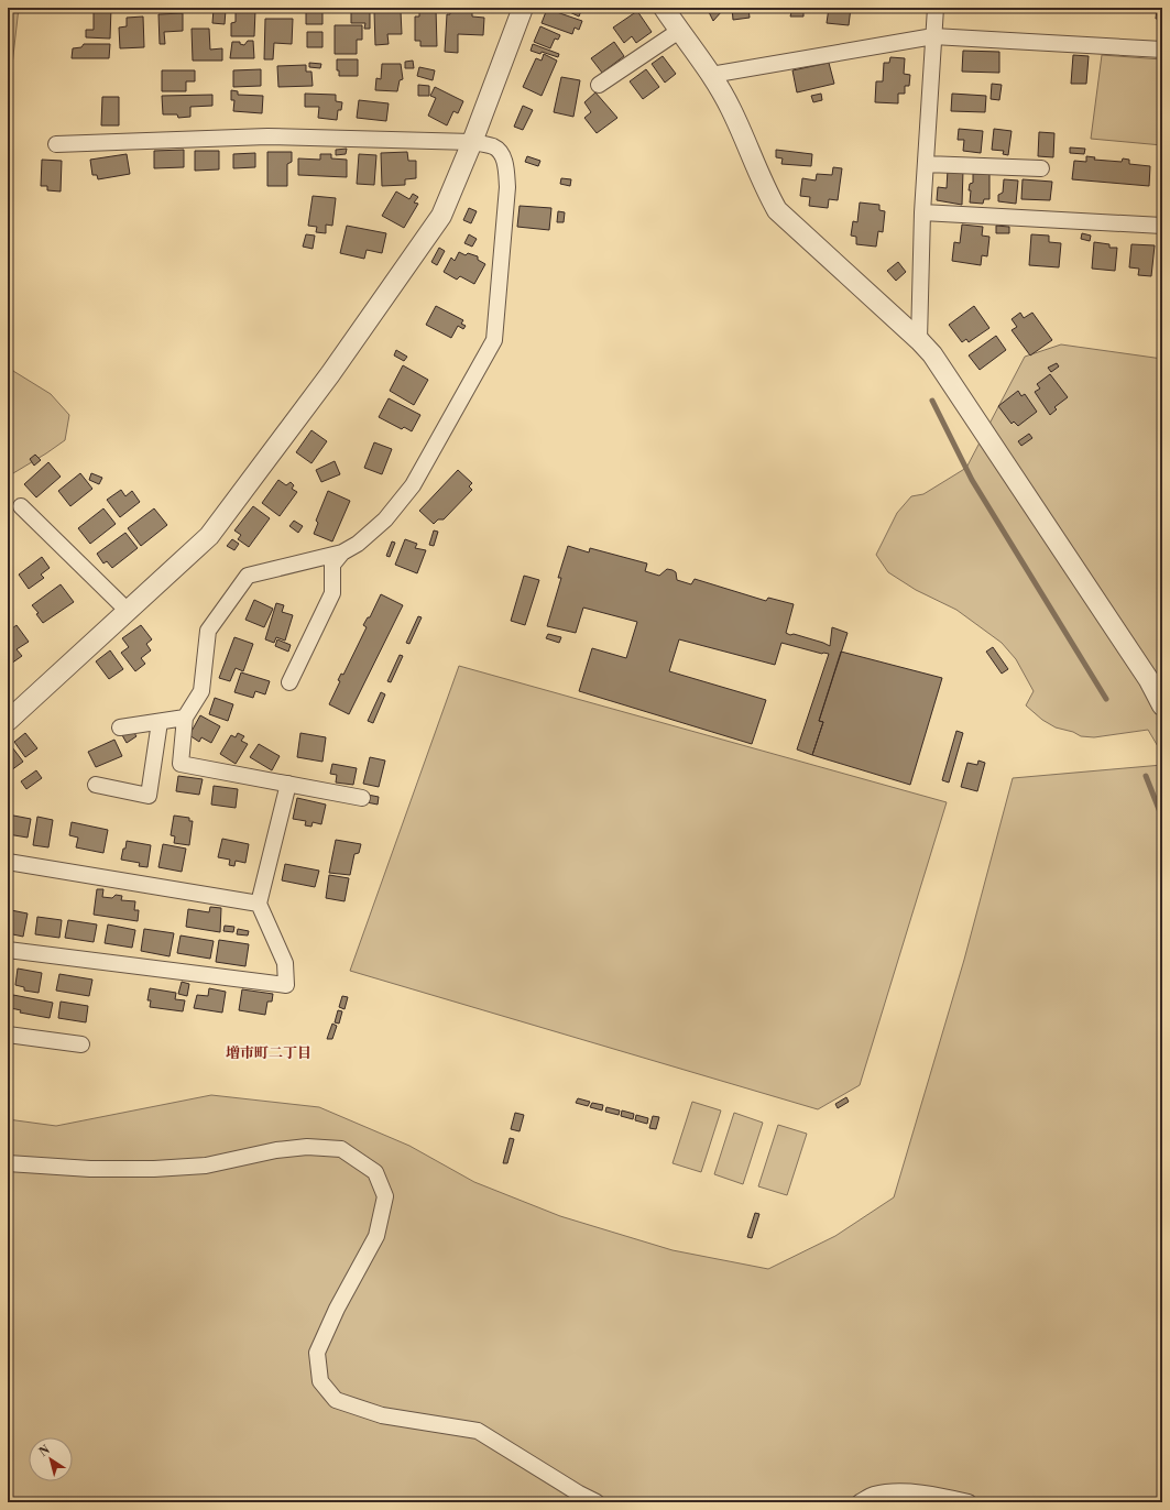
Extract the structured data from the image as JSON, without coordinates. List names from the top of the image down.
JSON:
{
  "districts": ["増市町二丁目"],
  "north": "top left"
}
